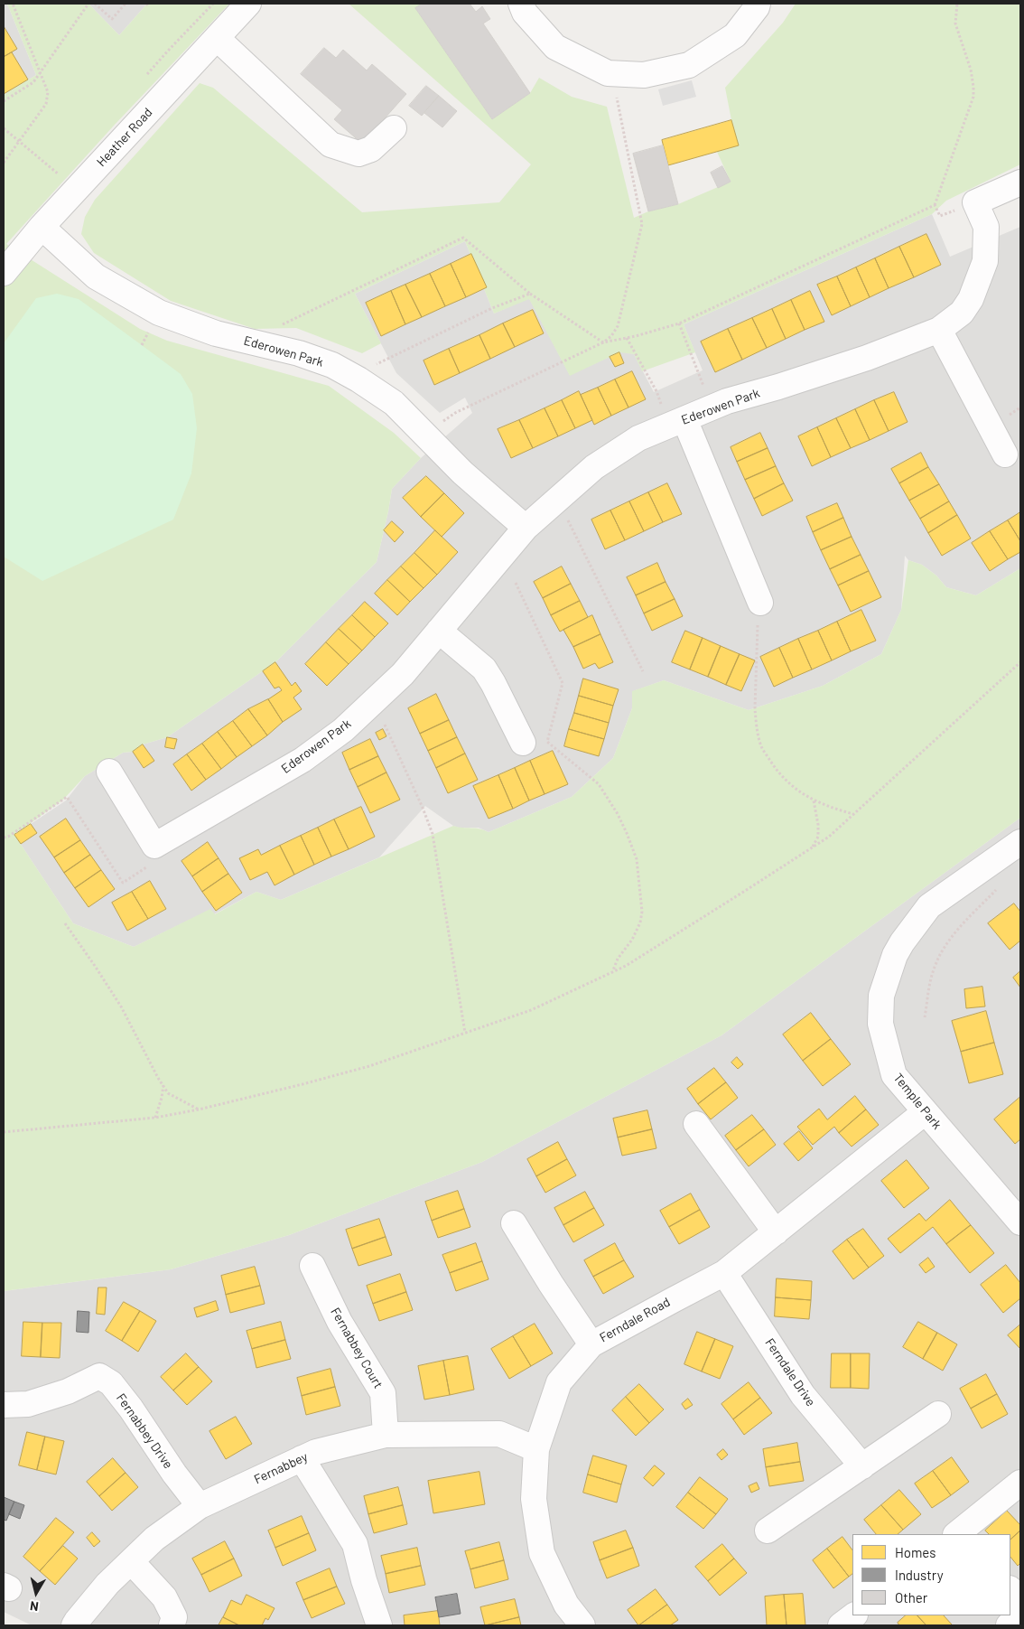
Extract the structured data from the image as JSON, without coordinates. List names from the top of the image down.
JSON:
{
  "streets": {
    "street": [
      "Heather Road",
      "Ederowen Park",
      "Temple Park",
      "Ferndale Road",
      "Fernabbey Court",
      "Ferndale Drive",
      "Fernabbey Drive",
      "Fernabbey"
    ]
  },
  "crossings": [
    ["Heather Road", "Ederowen Park"],
    ["Temple Park", "Ferndale Road"],
    ["Ferndale Road", "Ferndale Drive"],
    ["Ferndale Road", "Fernabbey"],
    ["Fernabbey Court", "Fernabbey"],
    ["Fernabbey Drive", "Fernabbey"]
  ],
  "legend": ["Homes", "Industry", "Other"],
  "north": "bottom"
}
